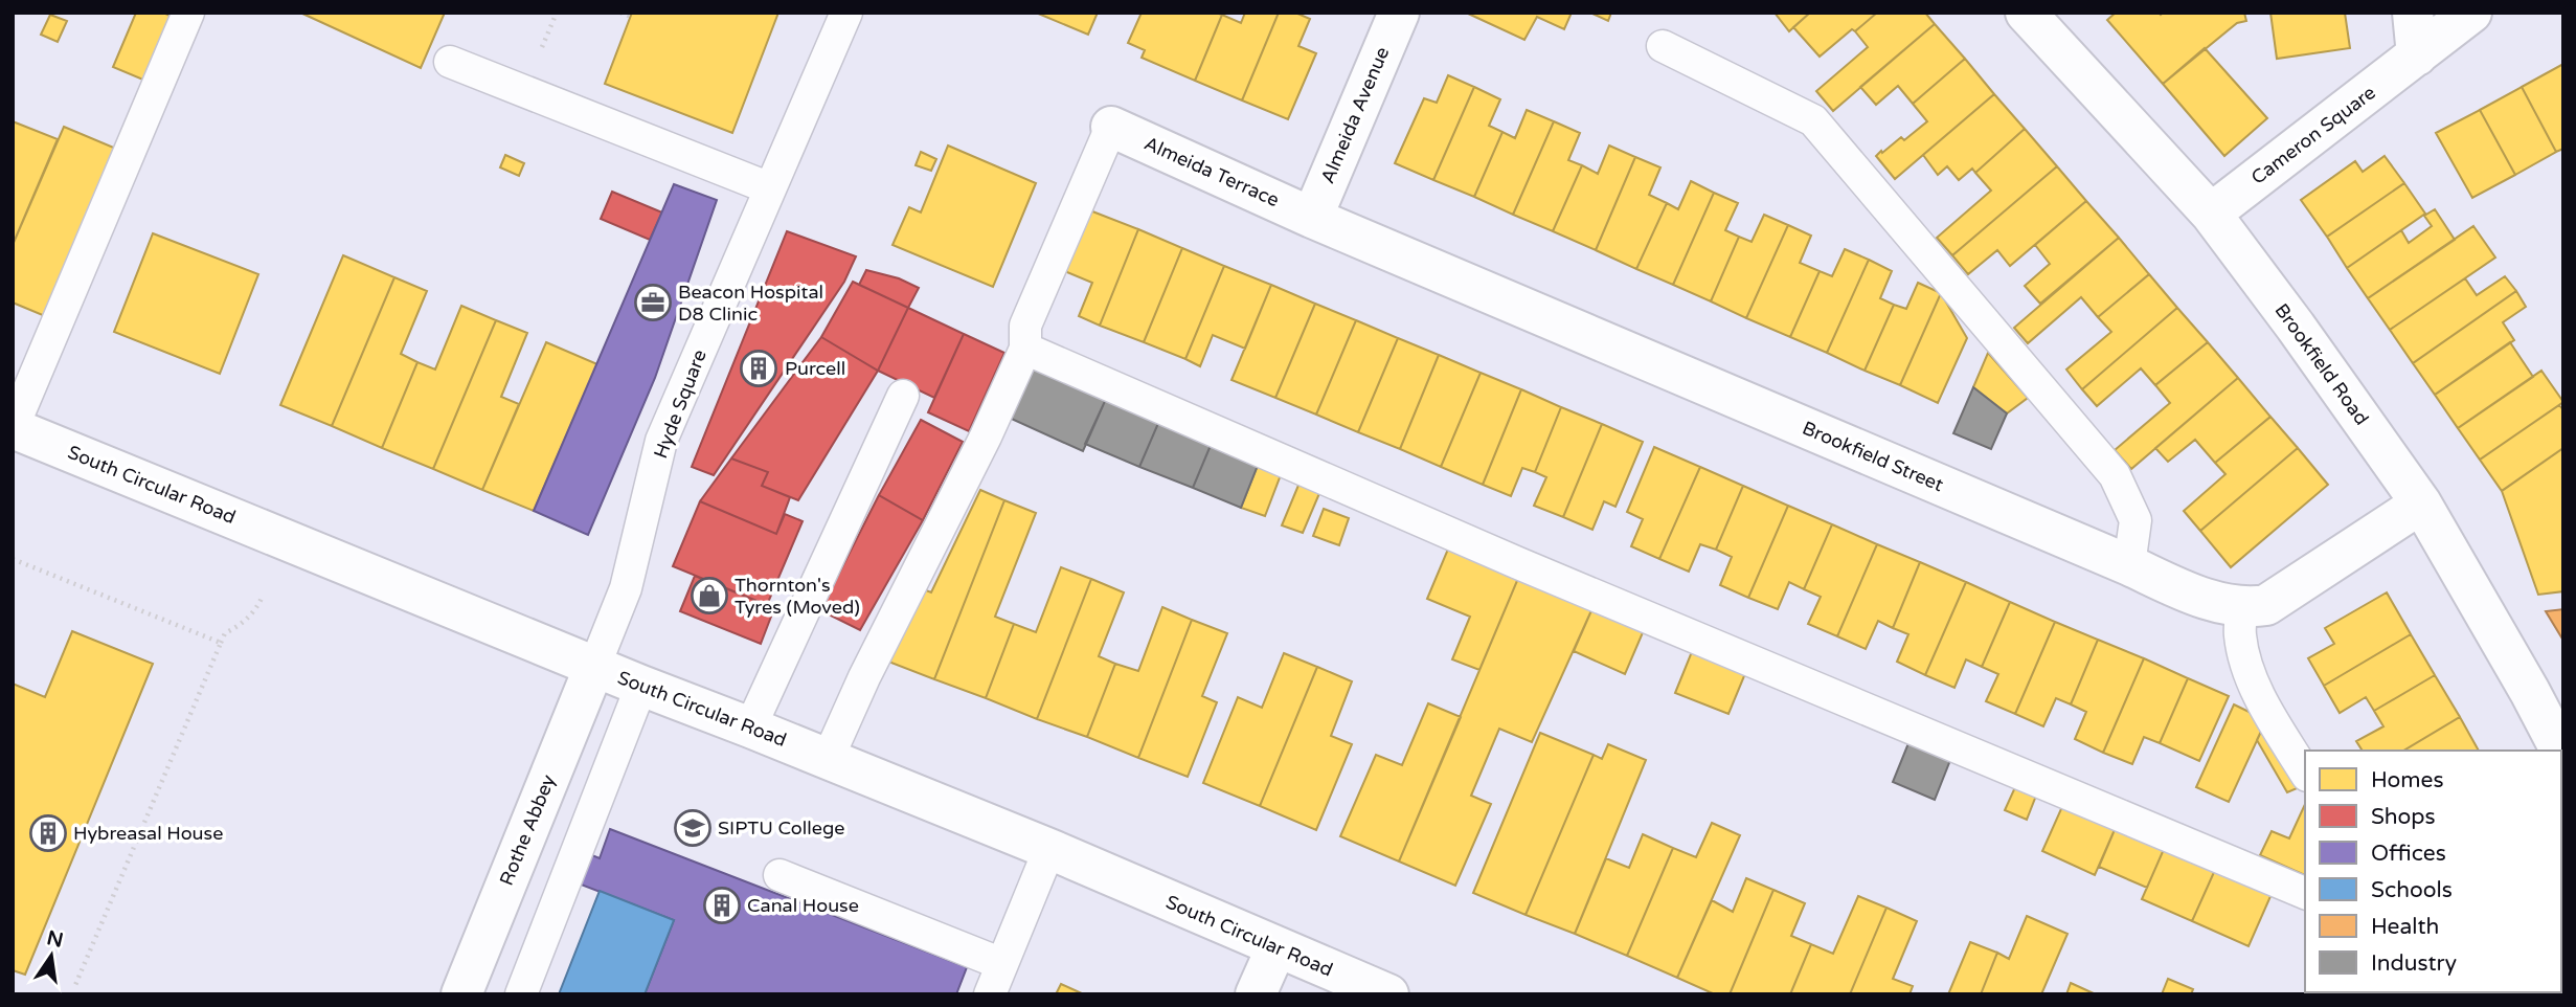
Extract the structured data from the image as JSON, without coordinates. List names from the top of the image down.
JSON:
{
  "streets": {
    "street": [
      "Almeida Avenue",
      "Cameron Square",
      "Almeida Terrace",
      "Brookfield Road",
      "Brookfield Street",
      "South Circular Road",
      "Rothe Abbey"
    ],
    "lane": ["Hyde Square"]
  },
  "crossings": [
    ["Almeida Avenue", "Almeida Terrace"],
    ["Almeida Avenue", "Brookfield Street"],
    ["Cameron Square", "Brookfield Road"],
    ["Almeida Terrace", "Brookfield Street"],
    ["Brookfield Road", "Brookfield Street"],
    ["Hyde Square", "South Circular Road"],
    ["Hyde Square", "Rothe Abbey"],
    ["South Circular Road", "Rothe Abbey"]
  ],
  "places": {
    "office": ["Beacon Hospital D8 Clinic"],
    "building": ["Purcell", "Hybreasal House", "Canal House"],
    "shop": ["Thornton's Tyres (Moved)"],
    "school or university": ["SIPTU College"]
  },
  "legend": [
    "Homes",
    "Shops",
    "Offices",
    "Schools",
    "Health",
    "Industry"
  ],
  "north": "top"
}
